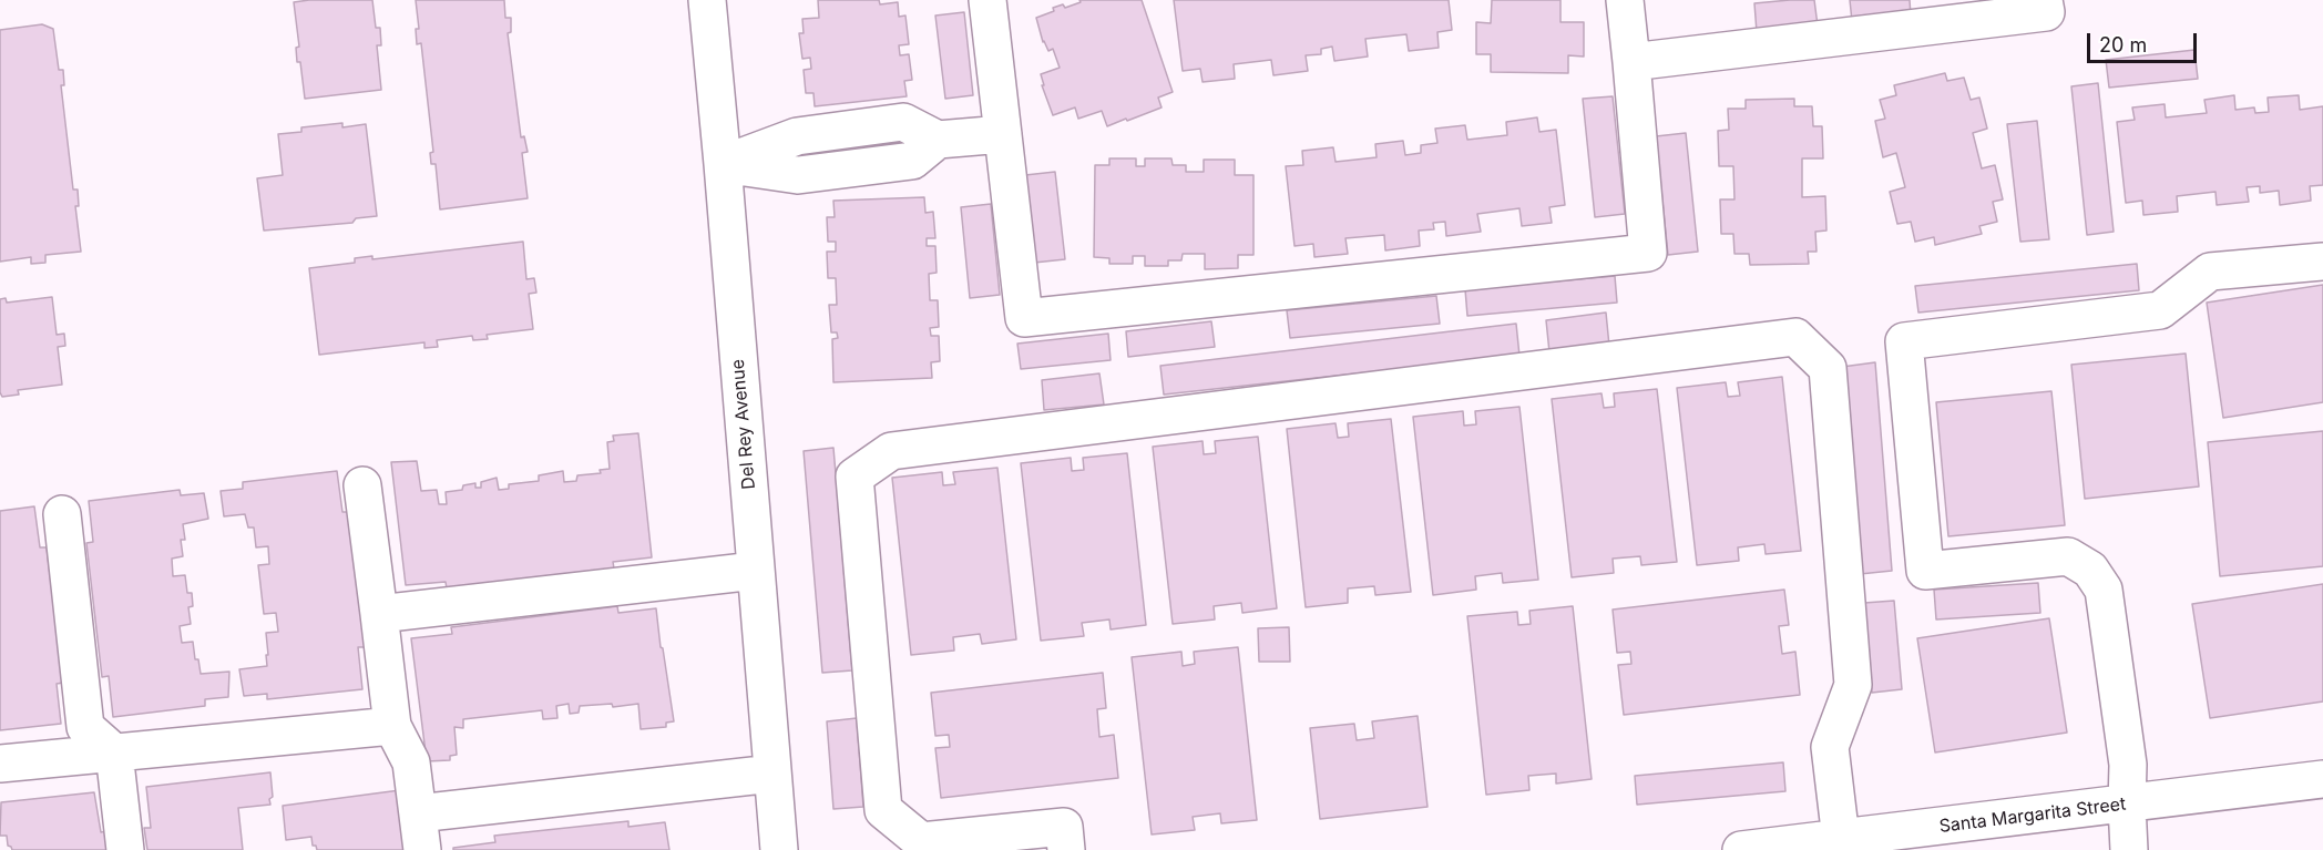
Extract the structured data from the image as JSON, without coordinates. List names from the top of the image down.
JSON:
{
  "streets": {
    "street": ["Del Rey Avenue", "Santa Margarita Street"]
  },
  "scale_bar": "20 m"
}
